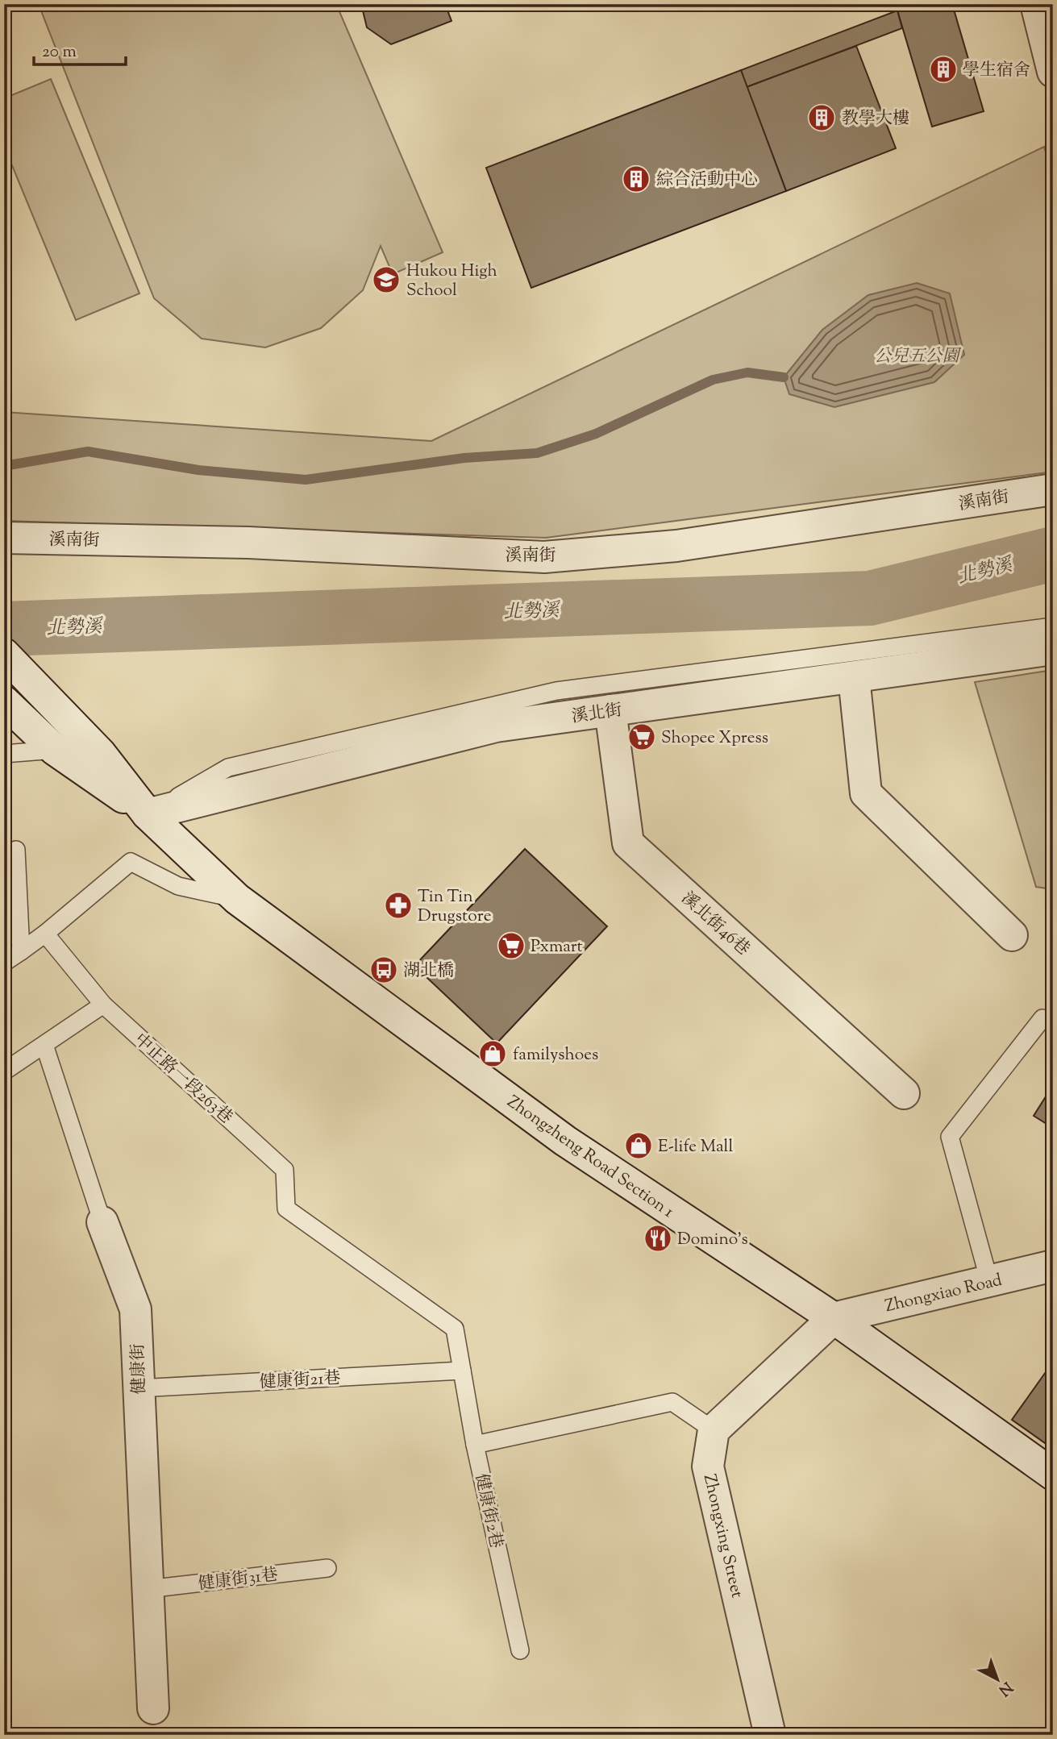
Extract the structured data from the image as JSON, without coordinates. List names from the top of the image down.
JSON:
{
  "streets": {
    "street": [
      "溪南街",
      "溪北街",
      "溪北街46巷",
      "Zhongzheng Road Section 1",
      "Zhongxiao Road",
      "健康街",
      "Zhongxing Street"
    ],
    "lane": [
      "中正路一段263巷",
      "健康街21巷",
      "健康街2巷",
      "健康街31巷"
    ]
  },
  "crossings": [
    ["溪北街", "溪北街46巷"],
    ["溪北街", "Zhongzheng Road Section 1"],
    ["中正路一段263巷", "健康街21巷"],
    ["中正路一段263巷", "健康街2巷"],
    ["Zhongzheng Road Section 1", "Zhongxiao Road"],
    ["健康街", "健康街21巷"],
    ["健康街", "健康街31巷"],
    ["健康街21巷", "健康街2巷"]
  ],
  "water": ["北勢溪"],
  "parks": ["公兒五公園"],
  "places": {
    "building": ["學生宿舍", "教學大樓", "綜合活動中心"],
    "school or university": ["Hukou High School"],
    "supermarket": ["Shopee Xpress", "Pxmart"],
    "pharmacy": ["Tin Tin Drugstore"],
    "bus stop": ["湖北橋"],
    "shop": ["familyshoes", "E-life Mall"],
    "restaurant": ["Domino's"]
  },
  "scale_bar": "20 m",
  "north": "bottom right"
}
